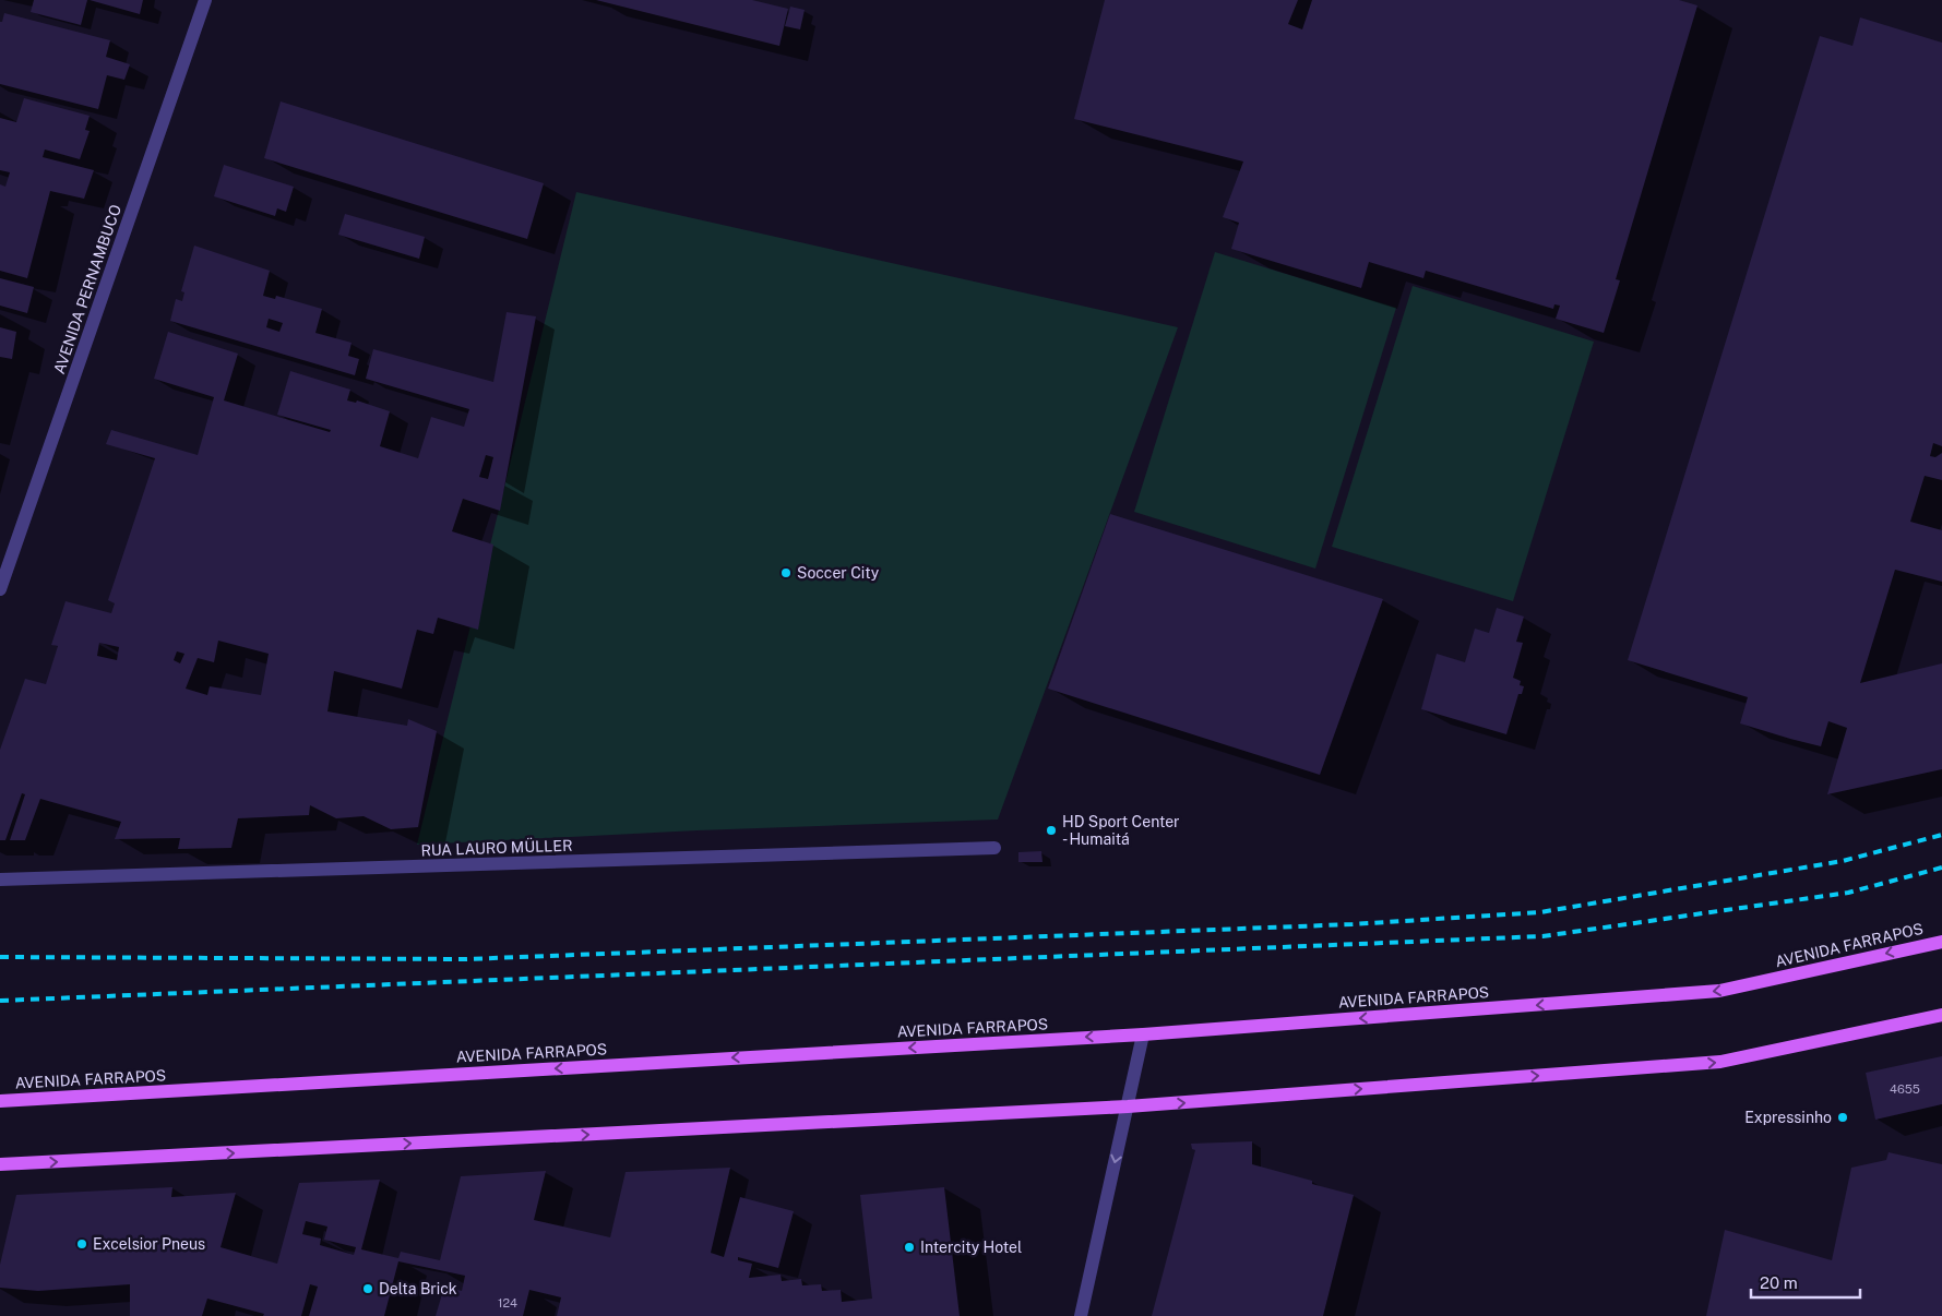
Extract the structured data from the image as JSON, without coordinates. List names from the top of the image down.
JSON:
{
  "streets": {
    "main road": ["AVENIDA FARRAPOS"],
    "street": ["AVENIDA PERNAMBUCO", "RUA LAURO MÜLLER"]
  },
  "places": [
    "Soccer City",
    "HD Sport Center - Humaitá",
    "Expressinho",
    "Excelsior Pneus",
    "Intercity Hotel",
    "Delta Brick"
  ],
  "house_numbers": ["4655", "124"],
  "scale_bar": "20 m"
}
